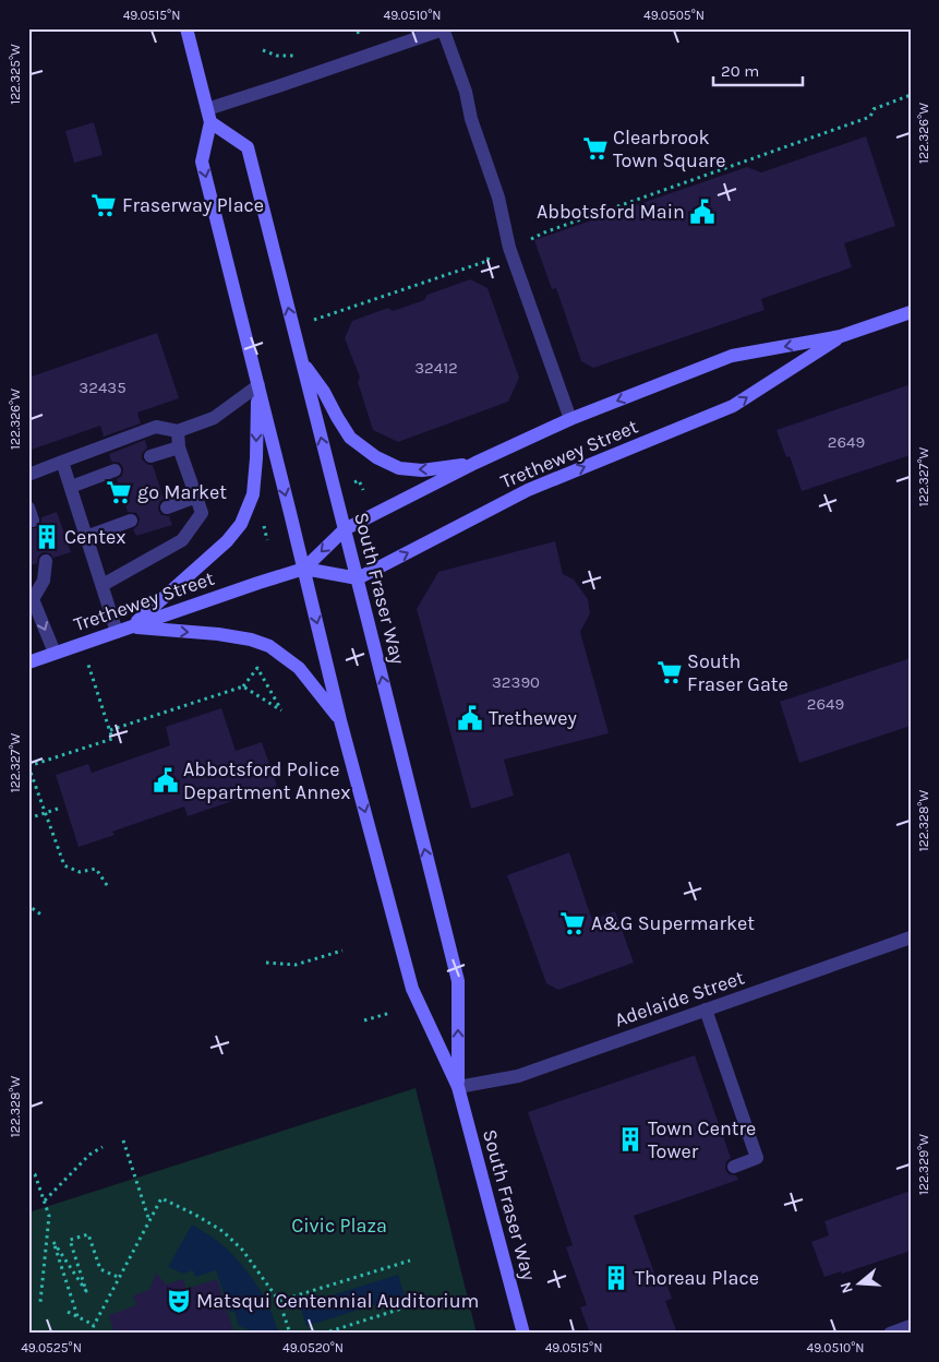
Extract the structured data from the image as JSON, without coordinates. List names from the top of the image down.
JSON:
{
  "streets": {
    "main road": ["Trethewey Street", "South Fraser Way"],
    "street": ["Adelaide Street"]
  },
  "crossings": [
    ["Trethewey Street", "South Fraser Way"],
    ["South Fraser Way", "Adelaide Street"]
  ],
  "parks": ["Civic Plaza"],
  "places": {
    "supermarket": [
      "Clearbrook Town Square",
      "Fraserway Place",
      "go Market",
      "South Fraser Gate",
      "A&G Supermarket"
    ],
    "public building": ["Abbotsford Main", "Trethewey", "Abbotsford Police Department Annex"],
    "building": ["Centex", "Town Centre Tower", "Thoreau Place"],
    "theatre": ["Matsqui Centennial Auditorium"]
  },
  "house_numbers": [
    "32412",
    "32435",
    "2649",
    "32390",
    "2649"
  ],
  "scale_bar": "20 m",
  "north": "left",
  "coordinates": [
    "49.0515°N",
    "49.0510°N",
    "49.0505°N",
    "122.325°W",
    "122.326°W",
    "122.327°W",
    "122.328°W",
    "122.329°W",
    "49.0525°N",
    "49.0520°N"
  ]
}
